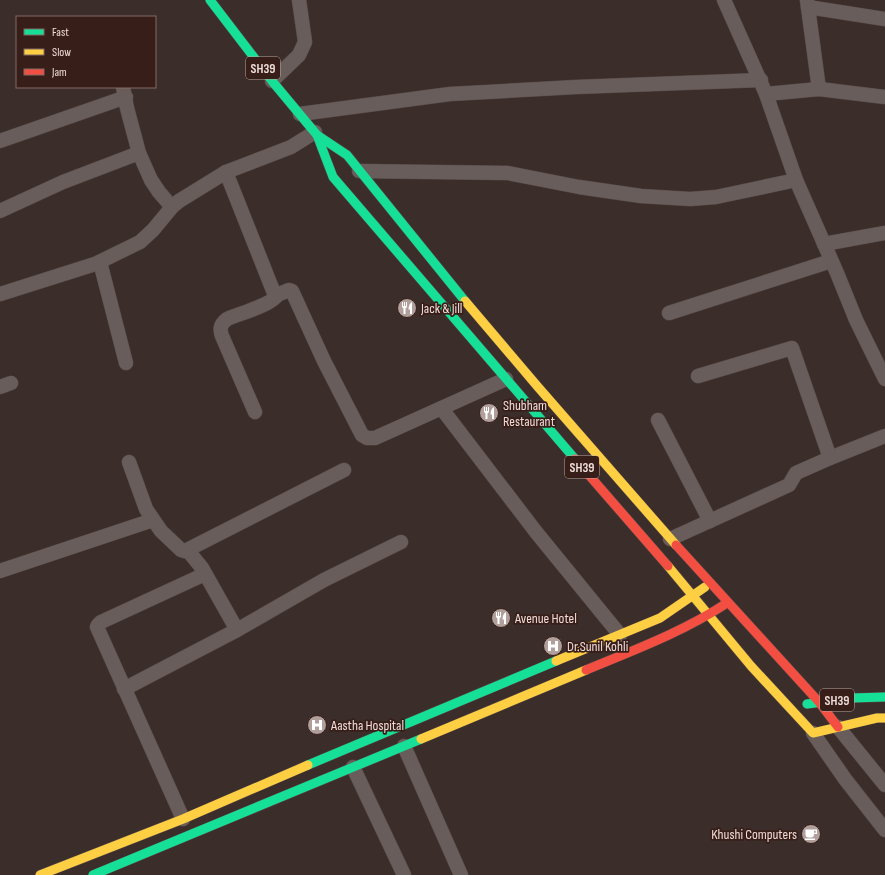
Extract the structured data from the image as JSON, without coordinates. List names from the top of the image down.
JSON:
{
  "streets": {
    "main road": ["SH39"]
  },
  "places": {
    "restaurant": ["Jack & Jill", "Shubham Restaurant", "Avenue Hotel"],
    "hospital": ["Dr.Sunil Kohli", "Aastha Hospital"],
    "cafe": ["Khushi Computers"]
  },
  "legend": ["Fast", "Slow", "Jam"]
}
